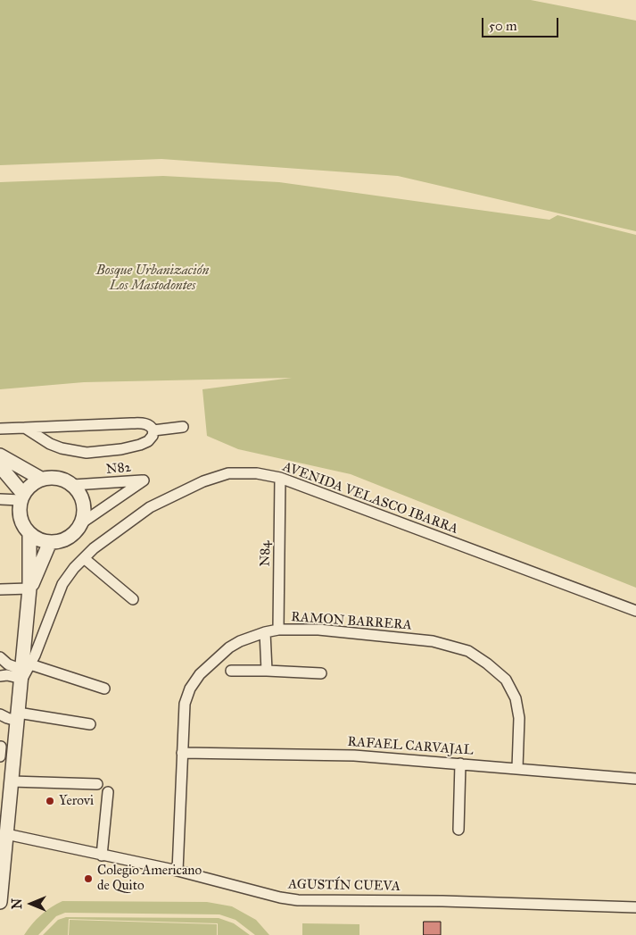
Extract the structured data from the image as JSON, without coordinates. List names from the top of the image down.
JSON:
{
  "streets": {
    "street": [
      "N82",
      "AVENIDA VELASCO IBARRA",
      "N84",
      "RAMON BARRERA",
      "RAFAEL CARVAJAL",
      "AGUSTÍN CUEVA"
    ]
  },
  "crossings": [
    ["AVENIDA VELASCO IBARRA", "N84"],
    ["N84", "RAMON BARRERA"],
    ["RAMON BARRERA", "RAFAEL CARVAJAL"],
    ["RAMON BARRERA", "AGUSTÍN CUEVA"]
  ],
  "parks": ["Bosque Urbanización Los Mastodontes"],
  "places": ["Yerovi", "Colegio Americano de Quito"],
  "scale_bar": "50 m",
  "north": "left"
}
